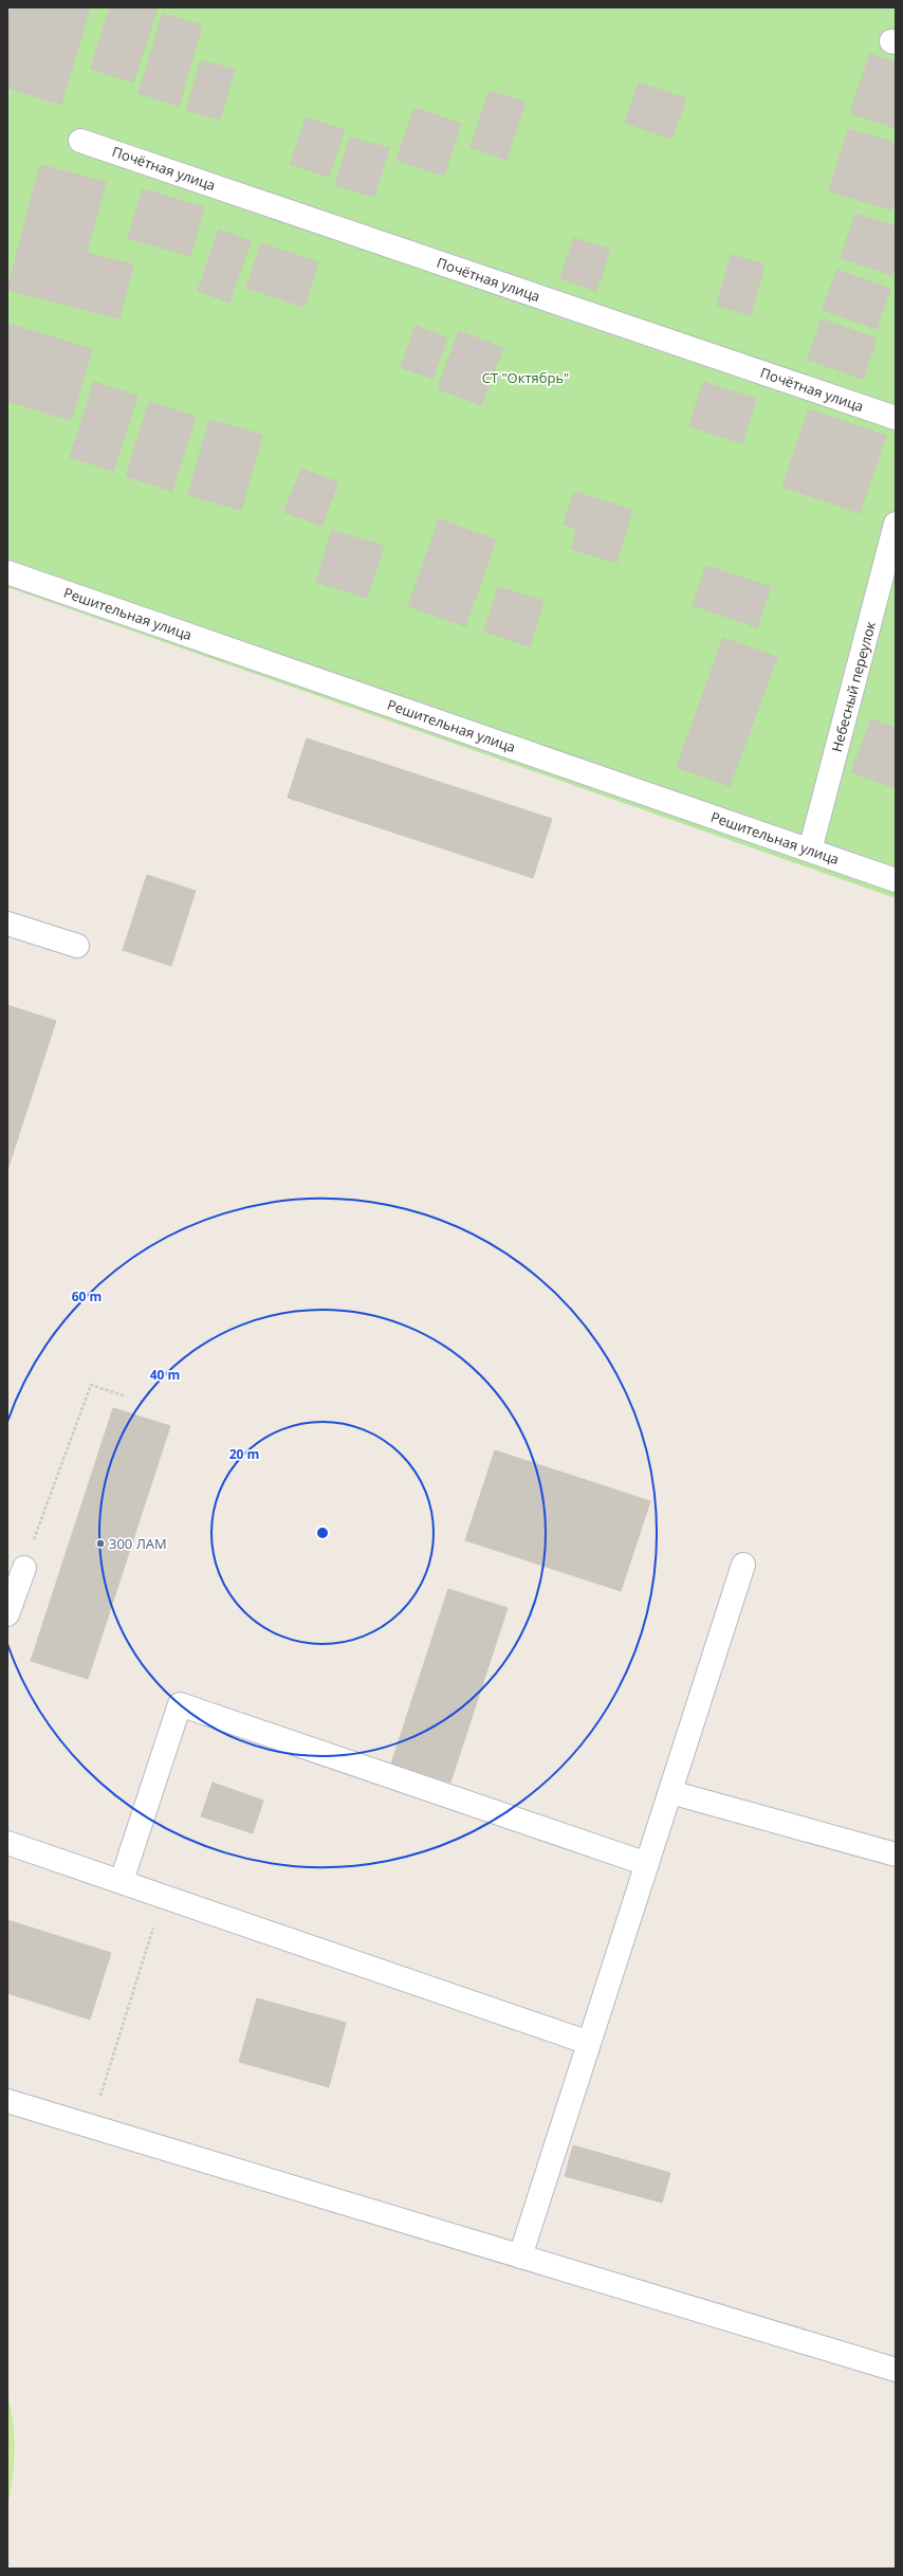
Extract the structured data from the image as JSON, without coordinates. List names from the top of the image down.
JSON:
{
  "streets": {
    "lane": ["Почётная улица", "Решительная улица", "Небесный переулок"]
  },
  "crossings": [
    ["Решительная улица", "Небесный переулок"]
  ],
  "parks": ["СТ \"Октябрь\""],
  "places": ["300 ЛАМ"],
  "rings": ["60 m", "40 m", "20 m"]
}
